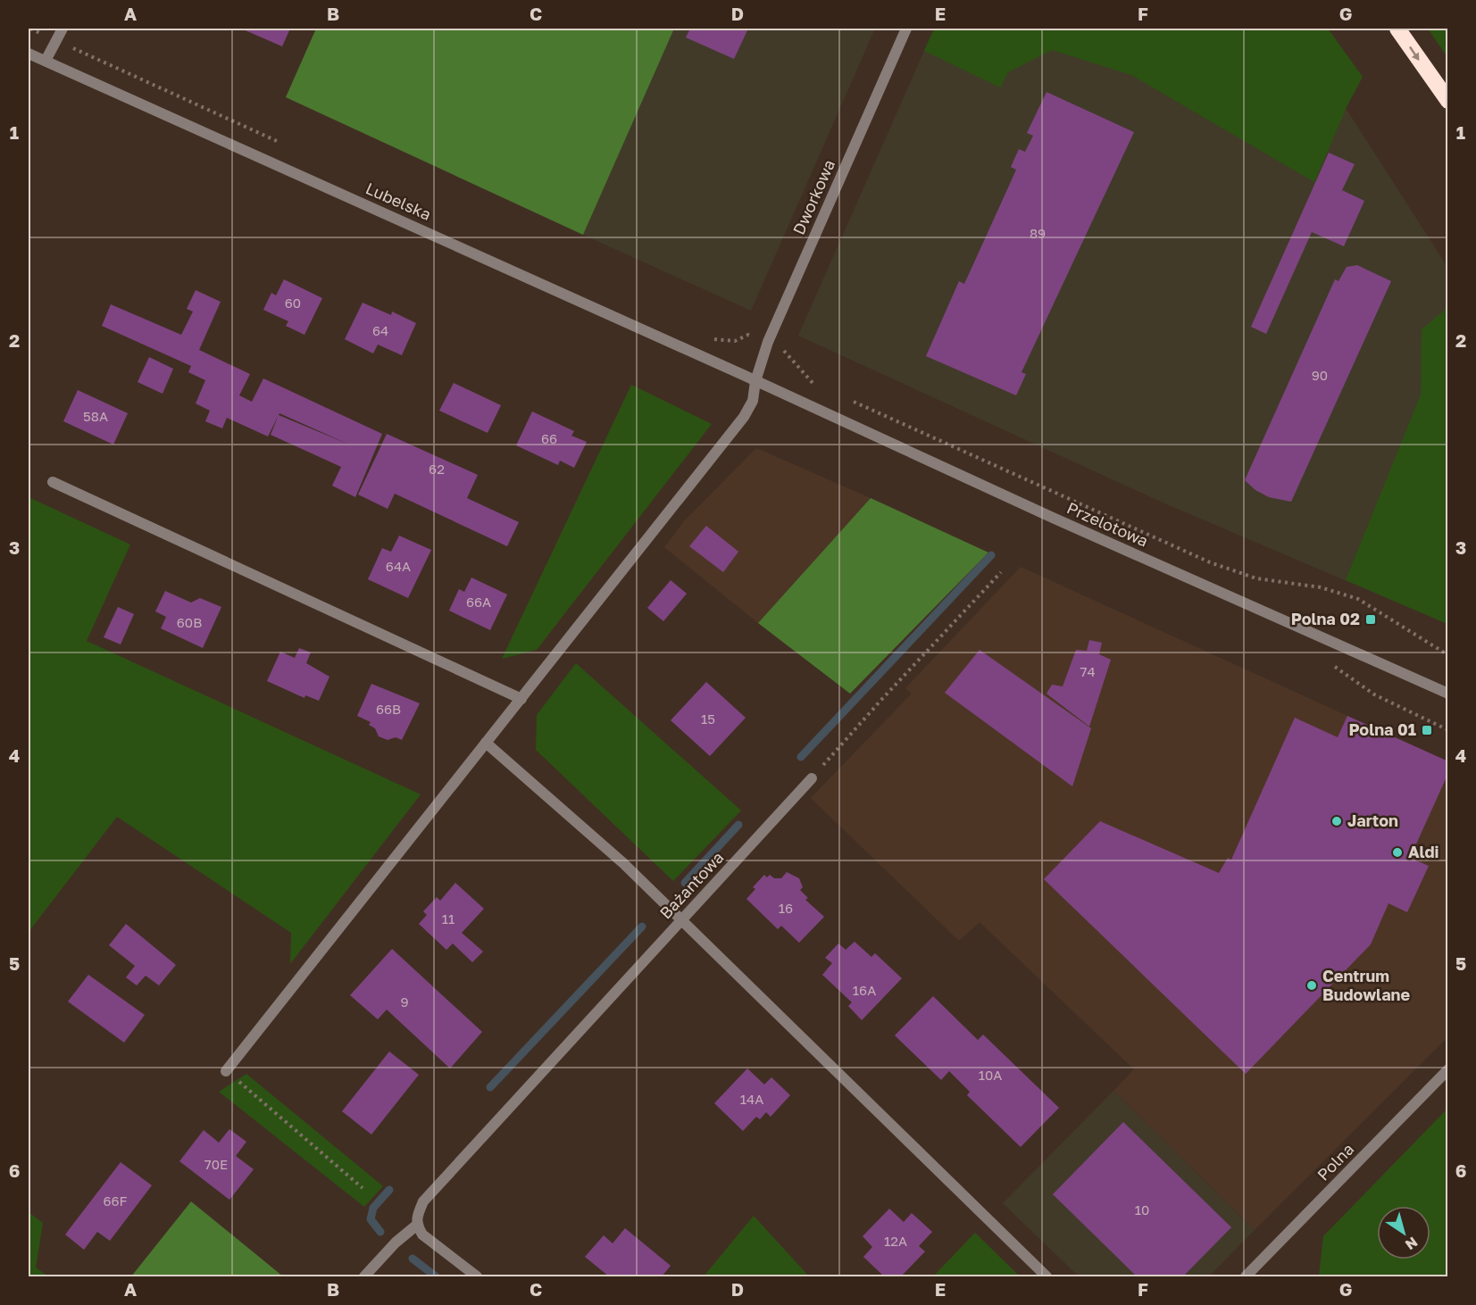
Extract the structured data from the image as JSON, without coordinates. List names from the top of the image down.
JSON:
{
  "streets": {
    "street": [
      "Dworkowa",
      "Lubelska",
      "Przelotowa",
      "Bażantowa",
      "Polna"
    ]
  },
  "crossings": [
    ["Dworkowa", "Lubelska"],
    ["Dworkowa", "Przelotowa"],
    ["Lubelska", "Przelotowa"]
  ],
  "places": {
    "transit": ["Polna 02", "Polna 01"],
    "other": ["Jarton", "Aldi", "Centrum Budowlane"]
  },
  "house_numbers": [
    "89",
    "60",
    "64",
    "90",
    "58A",
    "66",
    "62",
    "64A",
    "66A",
    "60B",
    "74",
    "66B",
    "15",
    "16",
    "11",
    "16A",
    "9",
    "10A",
    "14A",
    "70E",
    "66F",
    "10",
    "12A"
  ],
  "north": "bottom right",
  "grid": {
    "columns": [
      "A",
      "B",
      "C",
      "D",
      "E",
      "F",
      "G"
    ],
    "rows": [
      "1",
      "2",
      "3",
      "4",
      "5",
      "6"
    ]
  }
}
